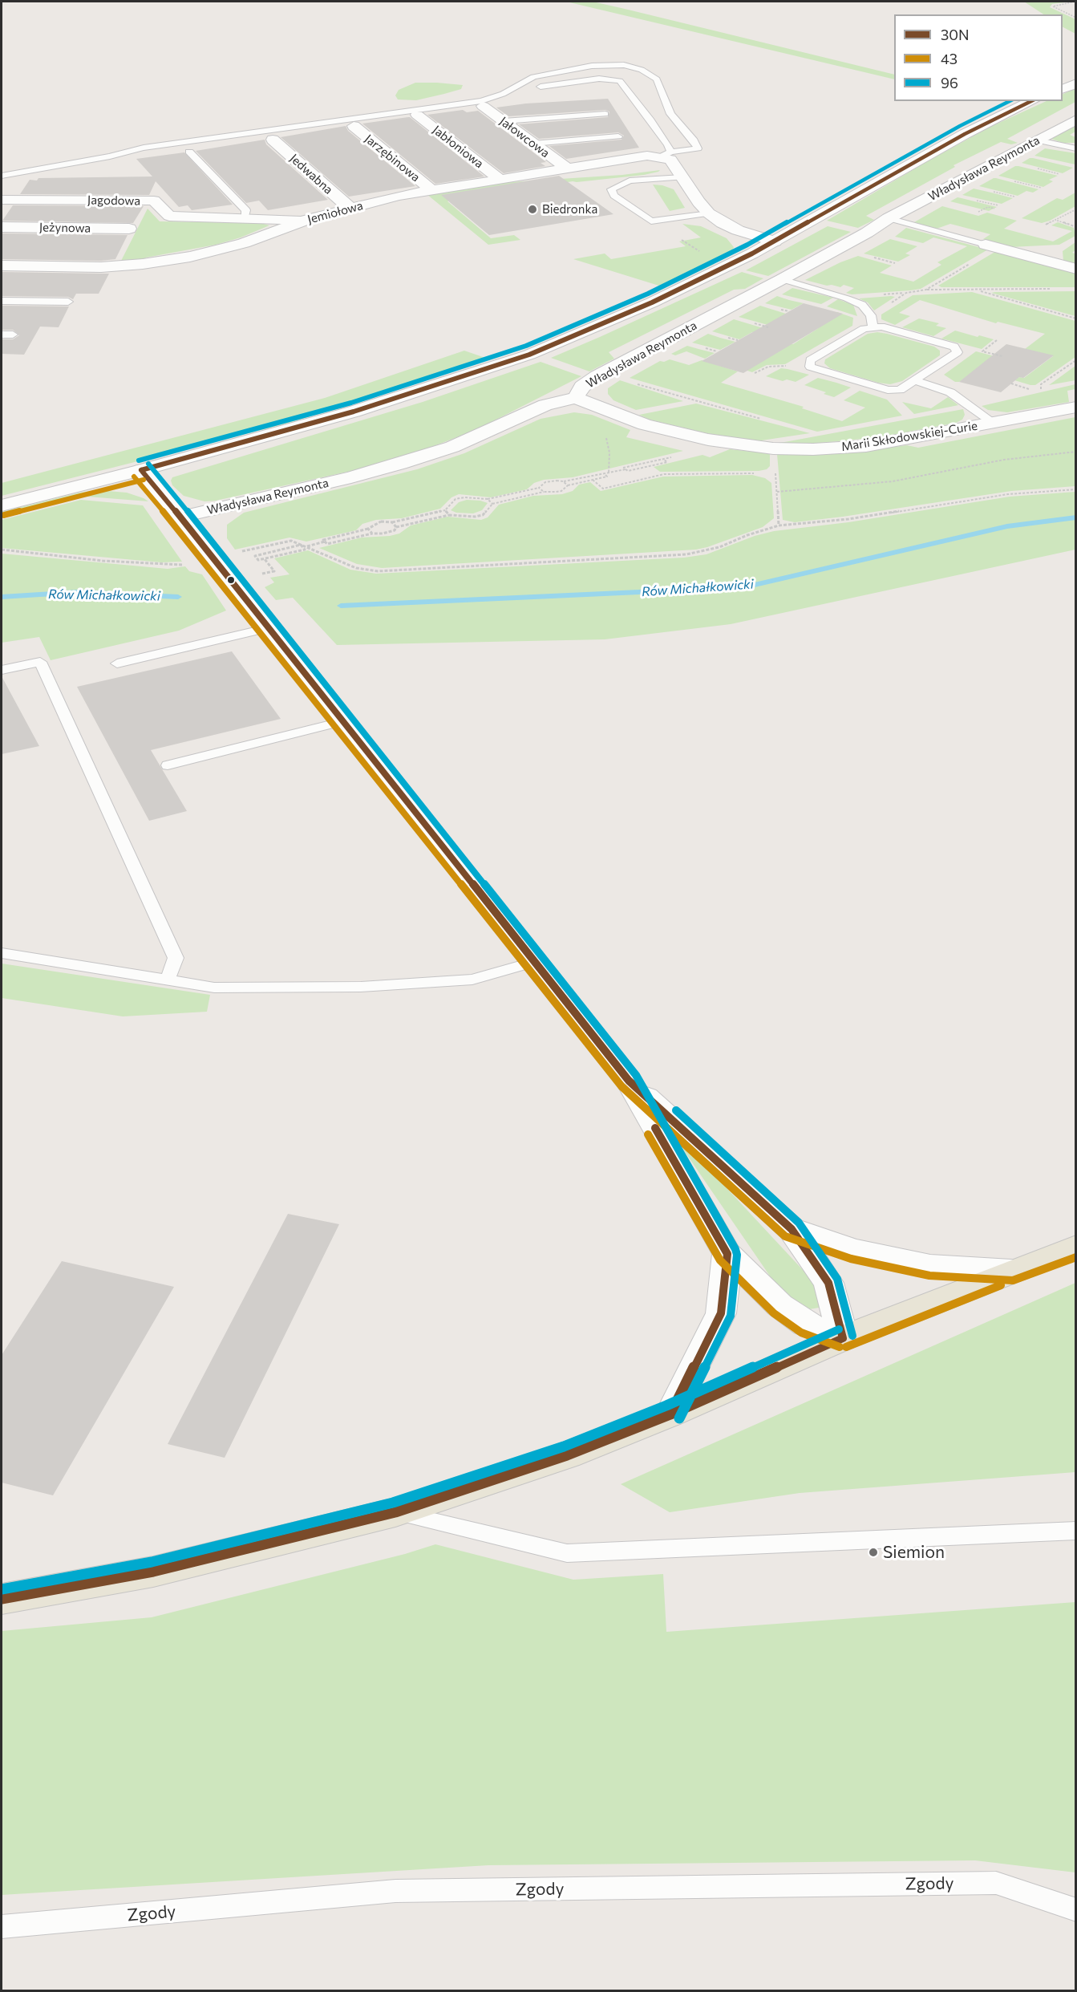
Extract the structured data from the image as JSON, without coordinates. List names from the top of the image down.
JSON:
{
  "streets": {
    "street": [
      "Jałowcowa",
      "Jabłoniowa",
      "Jarzębinowa",
      "Władysława Reymonta",
      "Jedwabna",
      "Jagodowa",
      "Jemiołowa",
      "Jeżynowa",
      "Marii Skłodowskiej-Curie"
    ],
    "lane": ["Zgody"]
  },
  "crossings": [
    ["Jałowcowa", "Jemiołowa"],
    ["Jabłoniowa", "Jemiołowa"],
    ["Jarzębinowa", "Jemiołowa"],
    ["Władysława Reymonta", "Marii Skłodowskiej-Curie"],
    ["Jedwabna", "Jemiołowa"],
    ["Jagodowa", "Jemiołowa"]
  ],
  "water": ["Rów Michałkowicki"],
  "places": ["Biedronka", "Siemion"],
  "lines": ["transit line 30N", "transit line 96", "transit line 43"],
  "legend": ["30N", "43", "96"]
}
